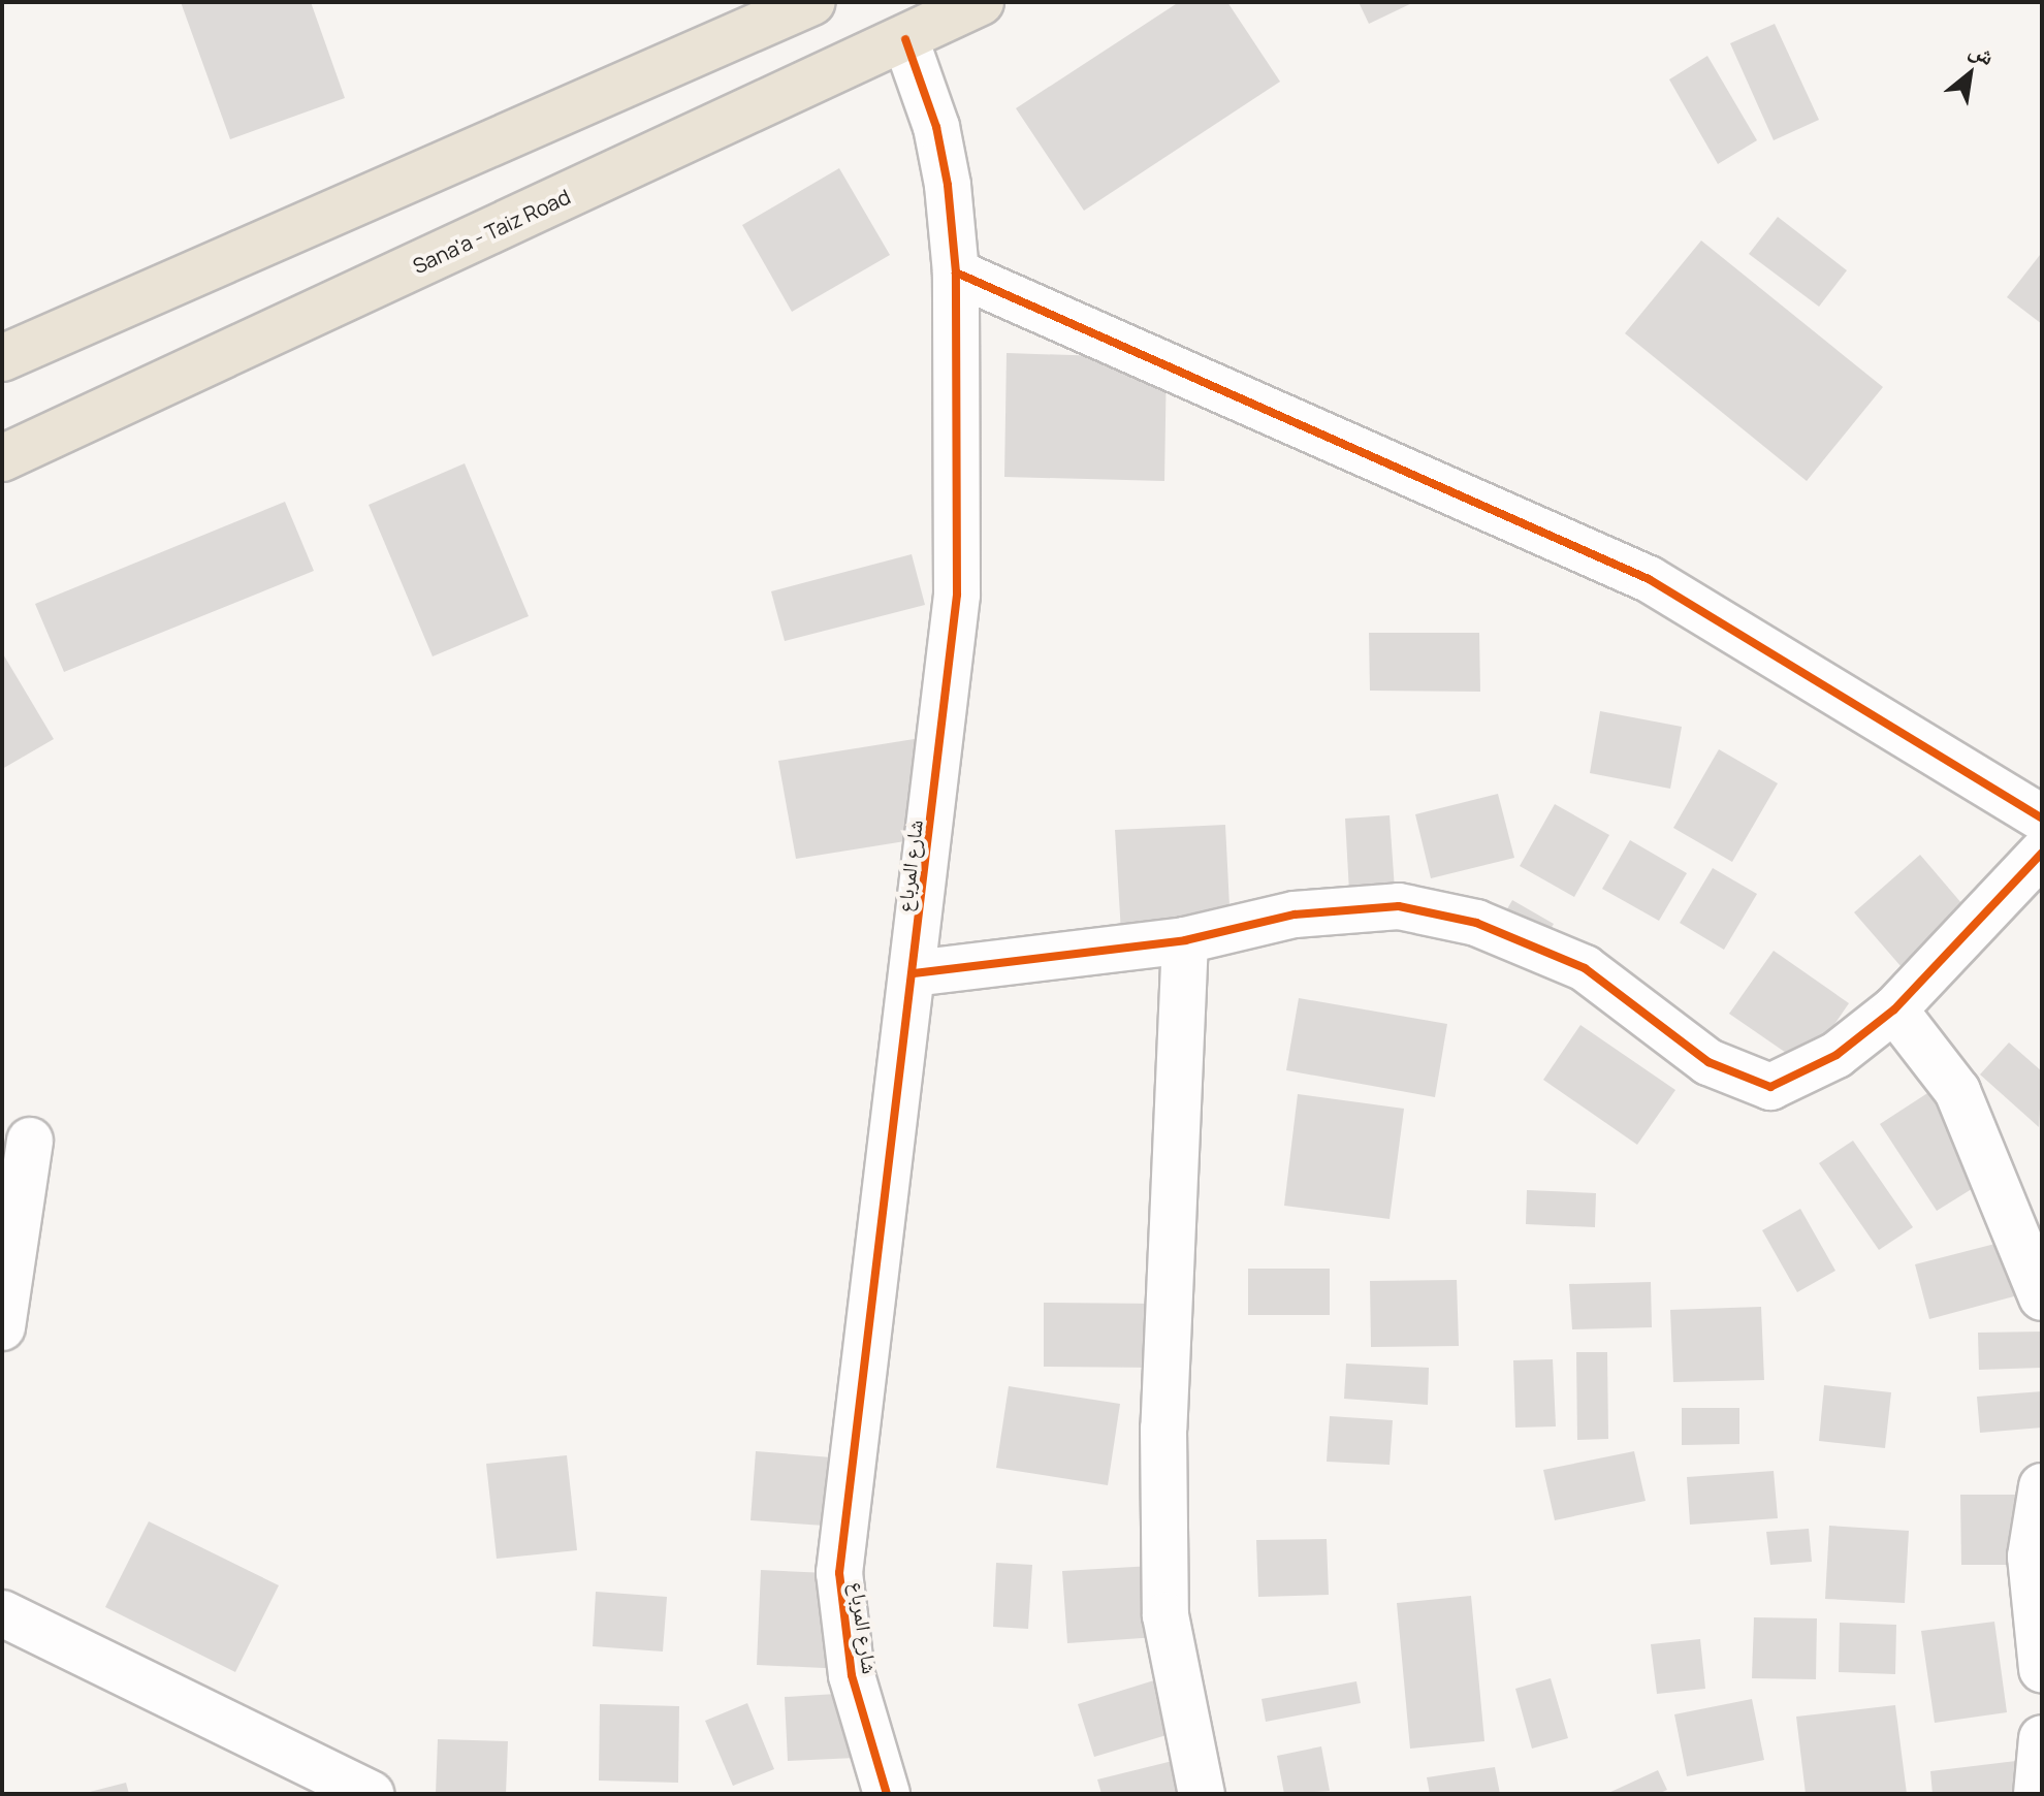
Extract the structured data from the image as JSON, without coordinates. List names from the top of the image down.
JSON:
{
  "streets": {
    "highway": ["Sana'a - Taiz Road"],
    "street": ["شارع المرباع"]
  },
  "crossings": [
    ["Sana'a - Taiz Road", "شارع المرباع"]
  ],
  "north": "top right"
}
